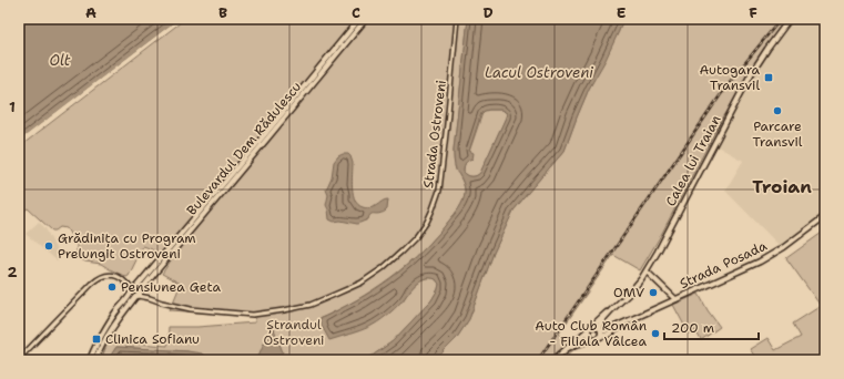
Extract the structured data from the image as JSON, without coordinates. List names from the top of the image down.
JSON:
{
  "streets": {
    "main road": ["Bulevardul Dem Rădulescu", "Calea lui Traian", "Strada Posada"],
    "street": ["Strada Ostroveni"]
  },
  "crossings": [
    ["Strada Ostroveni", "Bulevardul Dem Rădulescu"],
    ["Calea lui Traian", "Strada Posada"]
  ],
  "districts": ["Troian"],
  "water": ["Olt", "Lacul Ostroveni"],
  "parks": ["Ștrandul Ostroveni"],
  "places": {
    "transit": ["Autogara Transvil", "Clinica Sofianu"],
    "other": [
      "Parcare Transvil",
      "Grădinița cu Program Prelungit Ostroveni",
      "Pensiunea Geta",
      "OMV",
      "Auto Club Român - Filiala Vâlcea"
    ]
  },
  "scale_bar": "200 m",
  "grid": {
    "columns": [
      "A",
      "B",
      "C",
      "D",
      "E",
      "F"
    ],
    "rows": ["1", "2"]
  }
}
